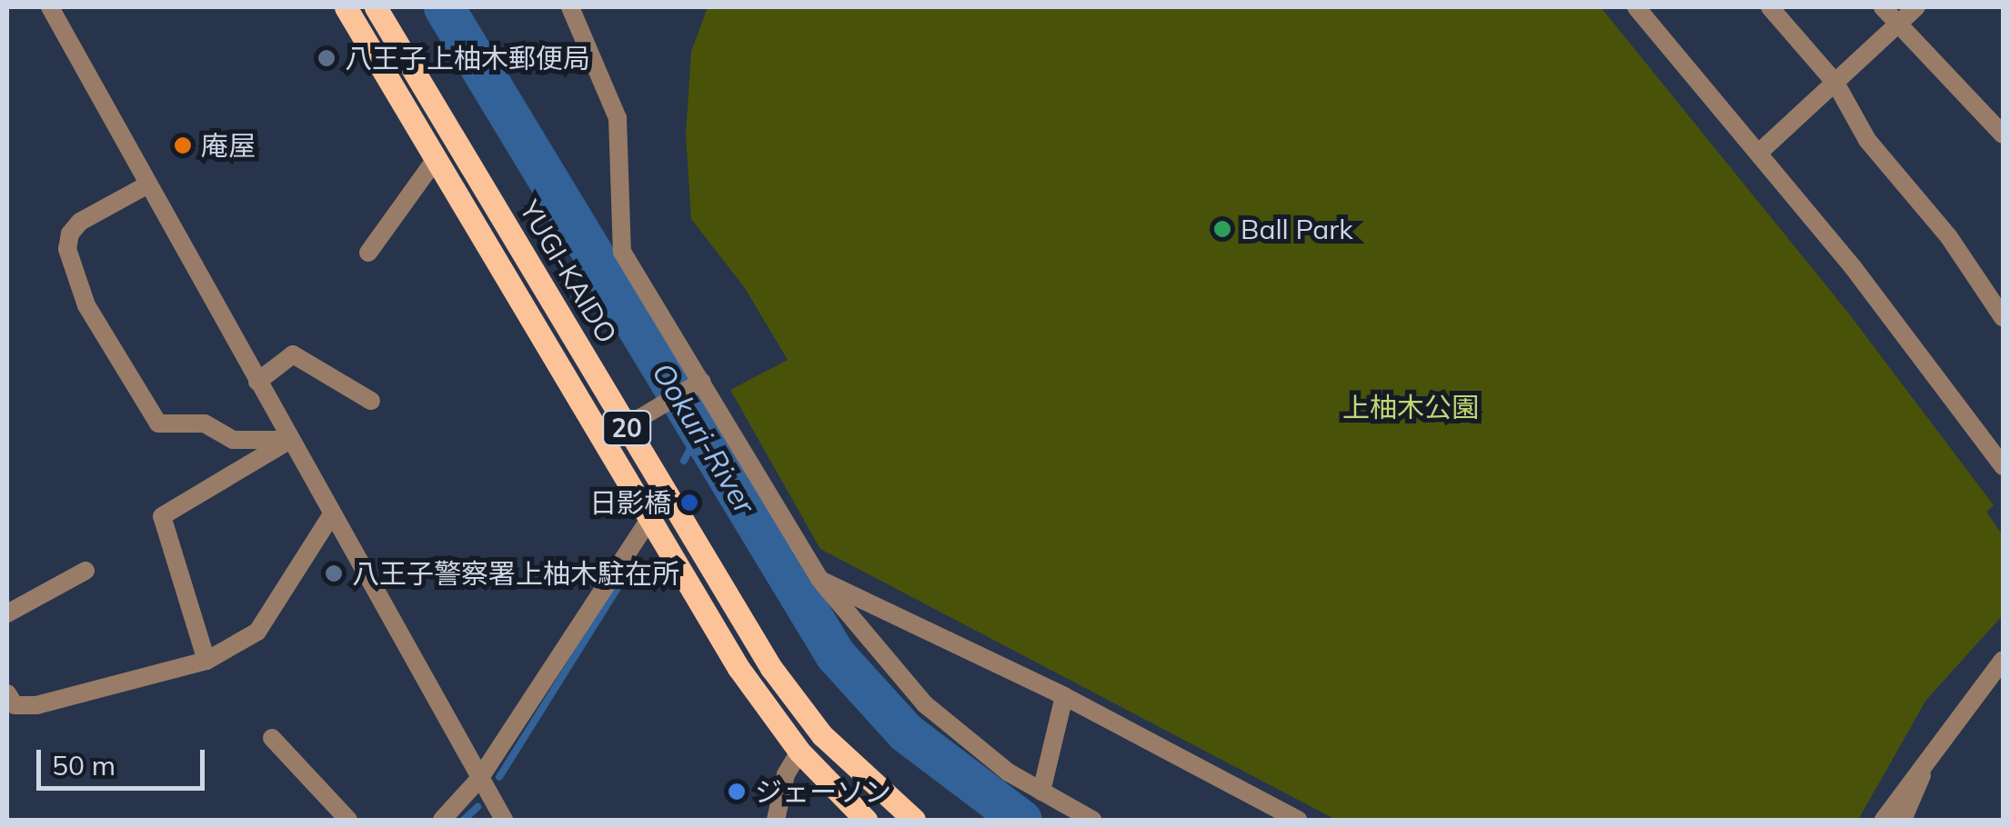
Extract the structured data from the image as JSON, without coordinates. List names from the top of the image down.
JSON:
{
  "streets": {
    "main road": ["YUGI-KAIDO", "20"]
  },
  "water": ["Ookuri-River"],
  "parks": ["上柚木公園"],
  "places": [
    "八王子上柚木郵便局",
    "庵屋",
    "Ball Park",
    "日影橋",
    "八王子警察署上柚木駐在所",
    "ジェーソン"
  ],
  "scale_bar": "50 m"
}
